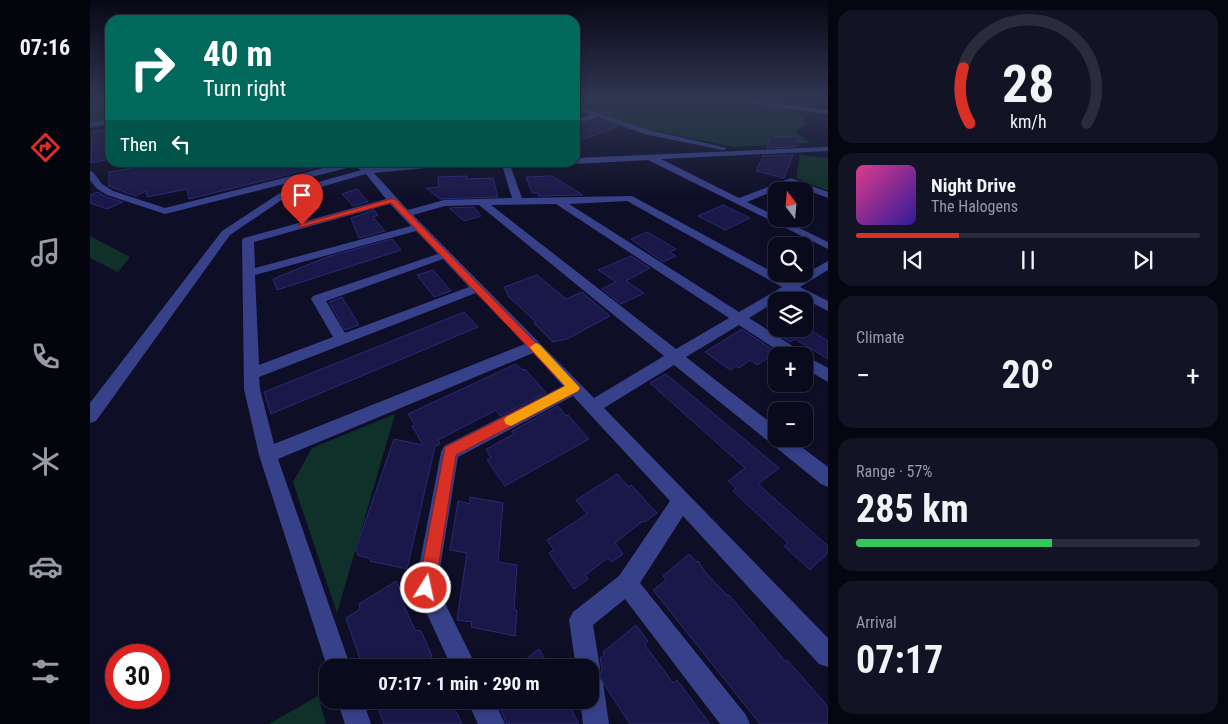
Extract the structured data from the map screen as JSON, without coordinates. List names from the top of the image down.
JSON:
{
  "north": "top",
  "page": {
    "tabs": "07:16",
    "turn": ["40 m", "Turn right"],
    "then": "Then",
    "song": ["Night Drive", "The Halogens"],
    "map_buttons": ["+", "−"],
    "tile": [
      "Climate",
      ["Range · 57%", "285 km"],
      ["Arrival", "07:17"]
    ],
    "heat": ["−", "20°", "+"],
    "limit": "30",
    "trip": "07:17 · 1 min · 290 m",
    "gauge": ["28", "km/h"]
  }
}
